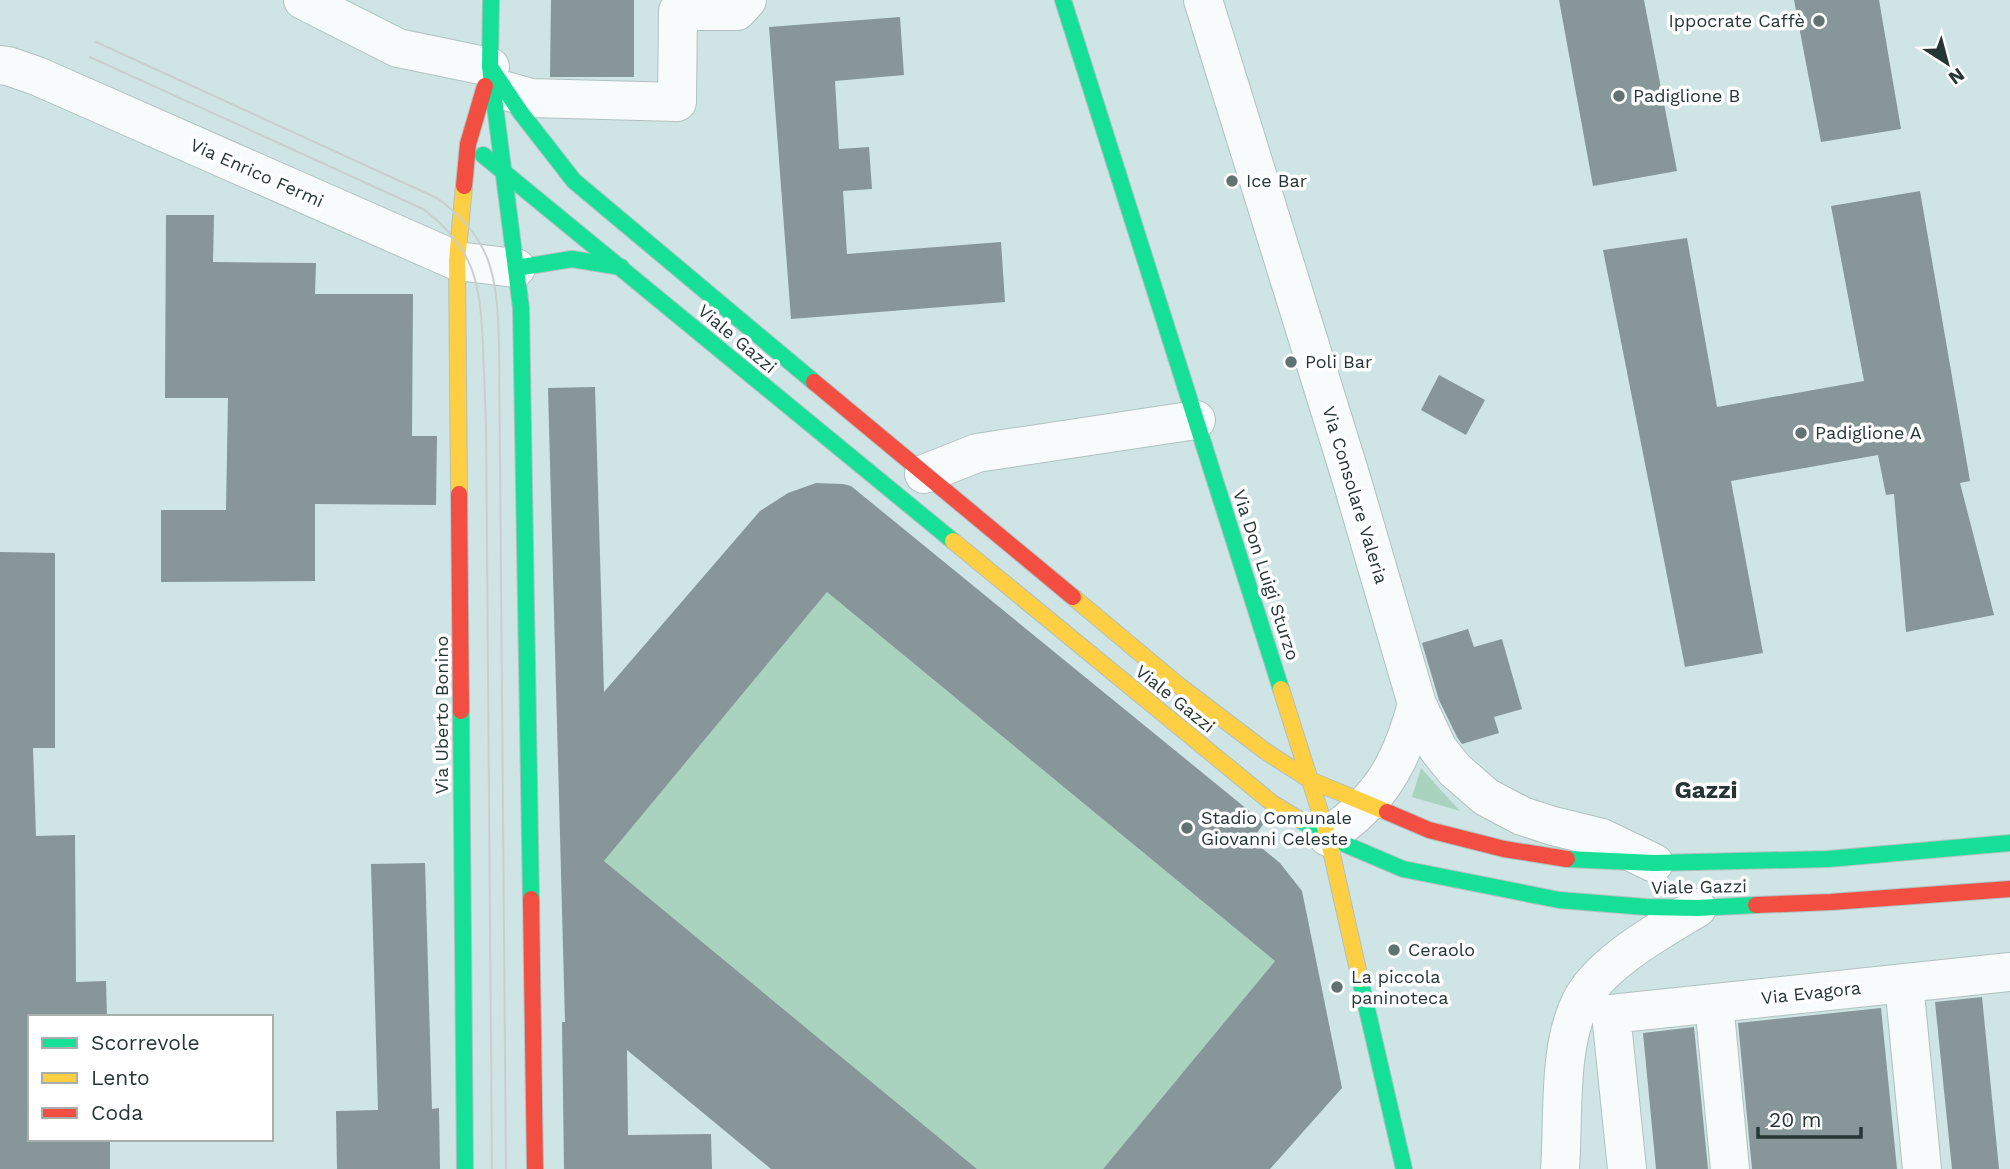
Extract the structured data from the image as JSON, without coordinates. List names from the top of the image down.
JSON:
{
  "streets": {
    "main road": ["Viale Gazzi", "Via Don Luigi Sturzo", "Via Uberto Bonino"],
    "street": ["Via Enrico Fermi", "Via Consolare Valeria", "Via Evagora"]
  },
  "crossings": [
    ["Via Enrico Fermi", "Via Uberto Bonino"],
    ["Viale Gazzi", "Via Consolare Valeria"],
    ["Viale Gazzi", "Via Don Luigi Sturzo"],
    ["Viale Gazzi", "Via Uberto Bonino"]
  ],
  "districts": ["Gazzi"],
  "places": [
    "Ippocrate Caffè",
    "Padiglione B",
    "Ice Bar",
    "Poli Bar",
    "Padiglione A",
    "Stadio Comunale Giovanni Celeste",
    "Ceraolo",
    "La piccola paninoteca"
  ],
  "legend": ["Scorrevole", "Lento", "Coda"],
  "scale_bar": "20 m",
  "north": "bottom right"
}
